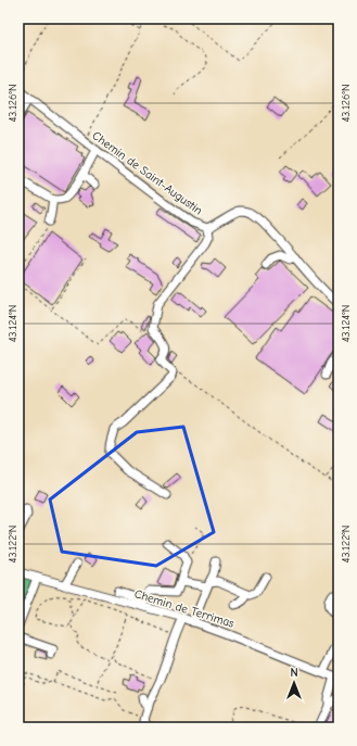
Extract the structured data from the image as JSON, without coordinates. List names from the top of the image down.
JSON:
{
  "streets": {
    "street": ["Chemin de Saint-Augustin", "Chemin de Terrimas"]
  },
  "north": "top",
  "coordinates": ["43.126°N", "43.124°N", "43.122°N"]
}
